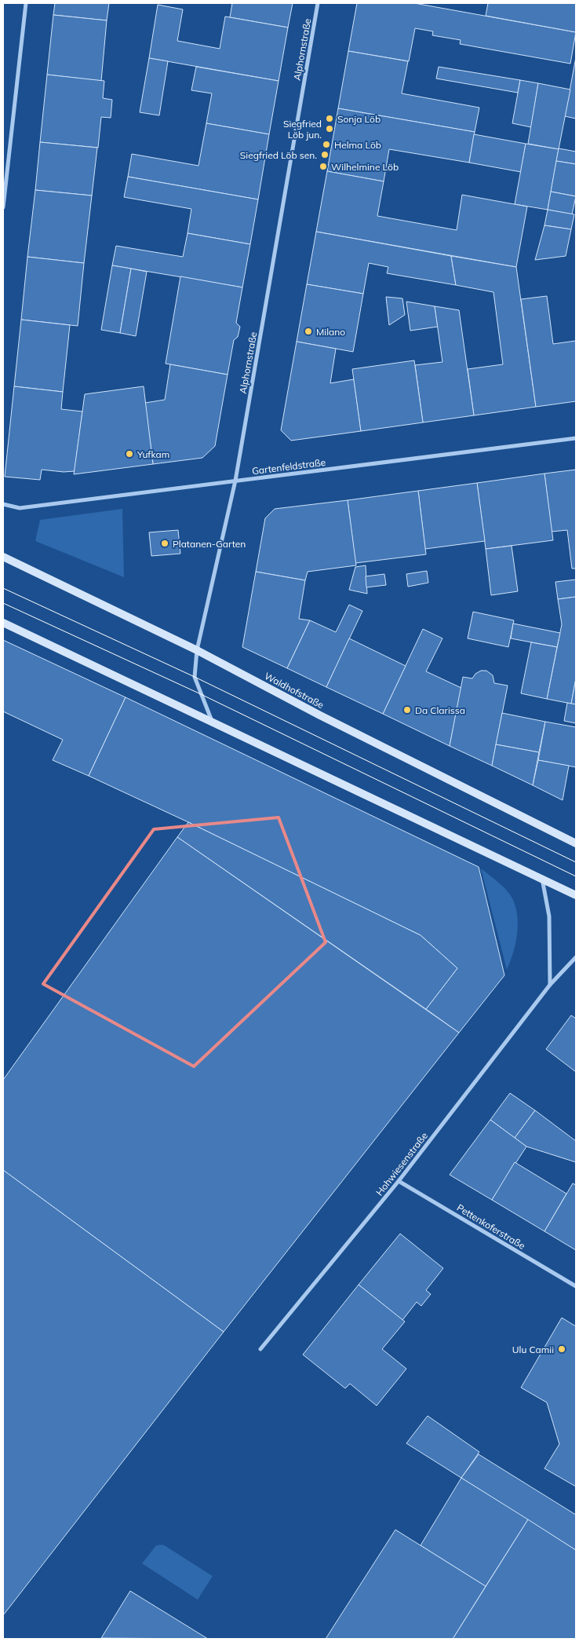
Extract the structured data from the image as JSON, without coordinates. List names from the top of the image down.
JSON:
{
  "streets": {
    "street": [
      "Alphornstraße",
      "Gartenfeldstraße",
      "Waldhofstraße",
      "Hohwiesenstraße",
      "Pettenkoferstraße"
    ]
  },
  "crossings": [
    ["Alphornstraße", "Gartenfeldstraße"],
    ["Alphornstraße", "Waldhofstraße"],
    ["Hohwiesenstraße", "Pettenkoferstraße"]
  ],
  "places": [
    "Sonja Löb",
    "Siegfried Löb jun.",
    "Helma Löb",
    "Siegfried Löb sen.",
    "Wilhelmine Löb",
    "Milano",
    "Yufkam",
    "Platanen-Garten",
    "Da Clarissa",
    "Ulu Camii"
  ]
}
